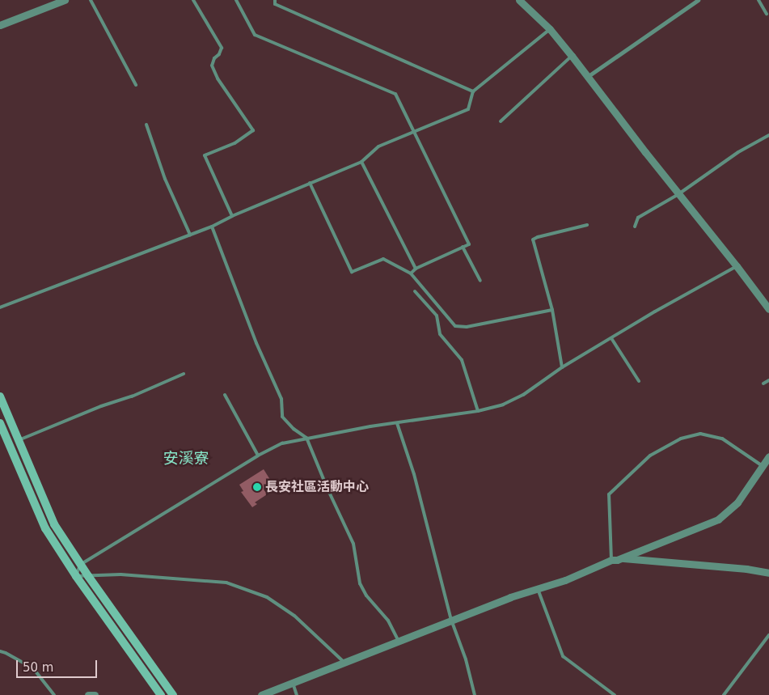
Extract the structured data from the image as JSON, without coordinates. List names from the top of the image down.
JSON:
{
  "districts": ["安溪寮"],
  "places": ["長安社區活動中心"],
  "scale_bar": "50 m"
}
